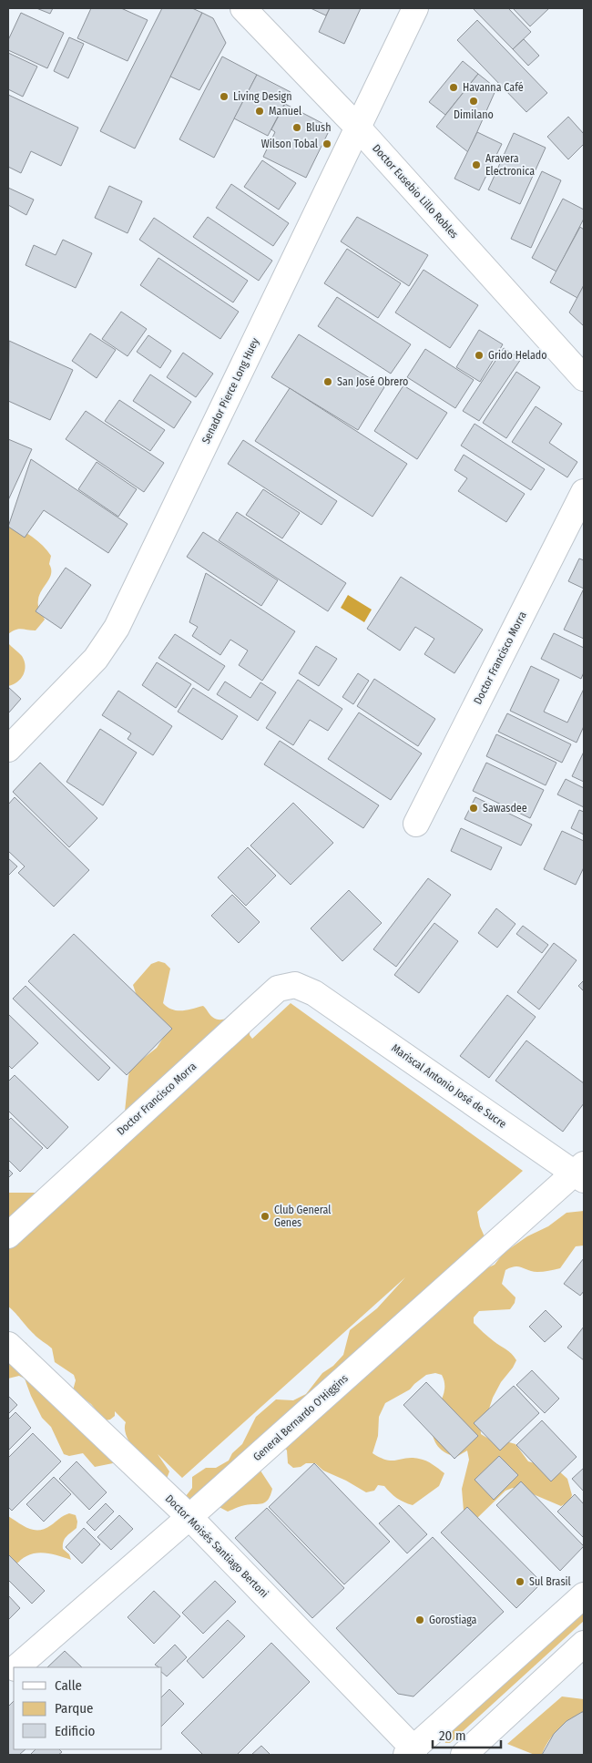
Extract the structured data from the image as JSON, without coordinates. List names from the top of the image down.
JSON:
{
  "streets": {
    "main road": [
      "Doctor Eusebio Lillo Robles",
      "Senador Pierce Long Huey",
      "Doctor Francisco Morra",
      "Mariscal Antonio José de Sucre",
      "General Bernardo O'Higgins",
      "Doctor Moisés Santiago Bertoni"
    ]
  },
  "crossings": [
    ["Doctor Eusebio Lillo Robles", "Senador Pierce Long Huey"],
    ["Doctor Francisco Morra", "Mariscal Antonio José de Sucre"],
    ["Mariscal Antonio José de Sucre", "General Bernardo O'Higgins"],
    ["General Bernardo O'Higgins", "Doctor Moisés Santiago Bertoni"]
  ],
  "places": [
    "Havanna Café",
    "Living Design",
    "Dimilano",
    "Manuel",
    "Blush",
    "Wilson Tobal",
    "Aravera Electronica",
    "Grido Helado",
    "San José Obrero",
    "Sawasdee",
    "Club General Genes",
    "Sul Brasil",
    "Gorostiaga"
  ],
  "legend": ["Calle", "Parque", "Edificio"],
  "scale_bar": "20 m"
}
